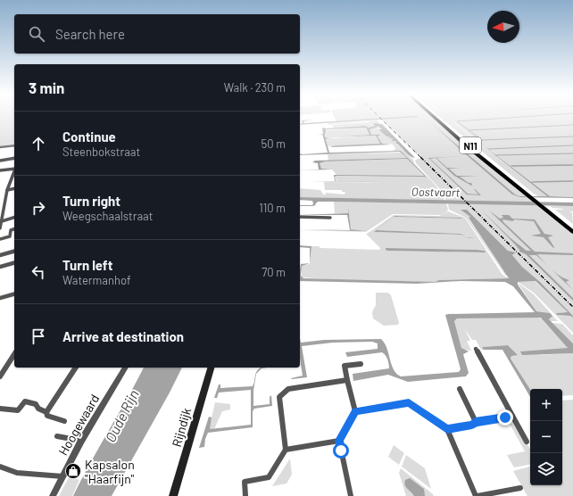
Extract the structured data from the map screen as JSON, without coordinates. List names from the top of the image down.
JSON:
{
  "streets": {
    "highway": ["N11"],
    "main road": ["Rijndijk"],
    "street": ["Hoogewaard"]
  },
  "water": ["Oostvaart", "Oude Rijn"],
  "places": {
    "shop": ["Kapsalon \"Haarfijn\""]
  },
  "north": "left",
  "page": {
    "search": "Search here",
    "heading": ["3 min", "Walk · 230 m"],
    "list": [
      ["Continue", "Steenbokstraat", "50 m"],
      ["Turn right", "Weegschaalstraat", "110 m"],
      ["Turn left", "Watermanhof", "70 m"],
      "Arrive at destination"
    ],
    "map_buttons": ["+", "−"]
  }
}
